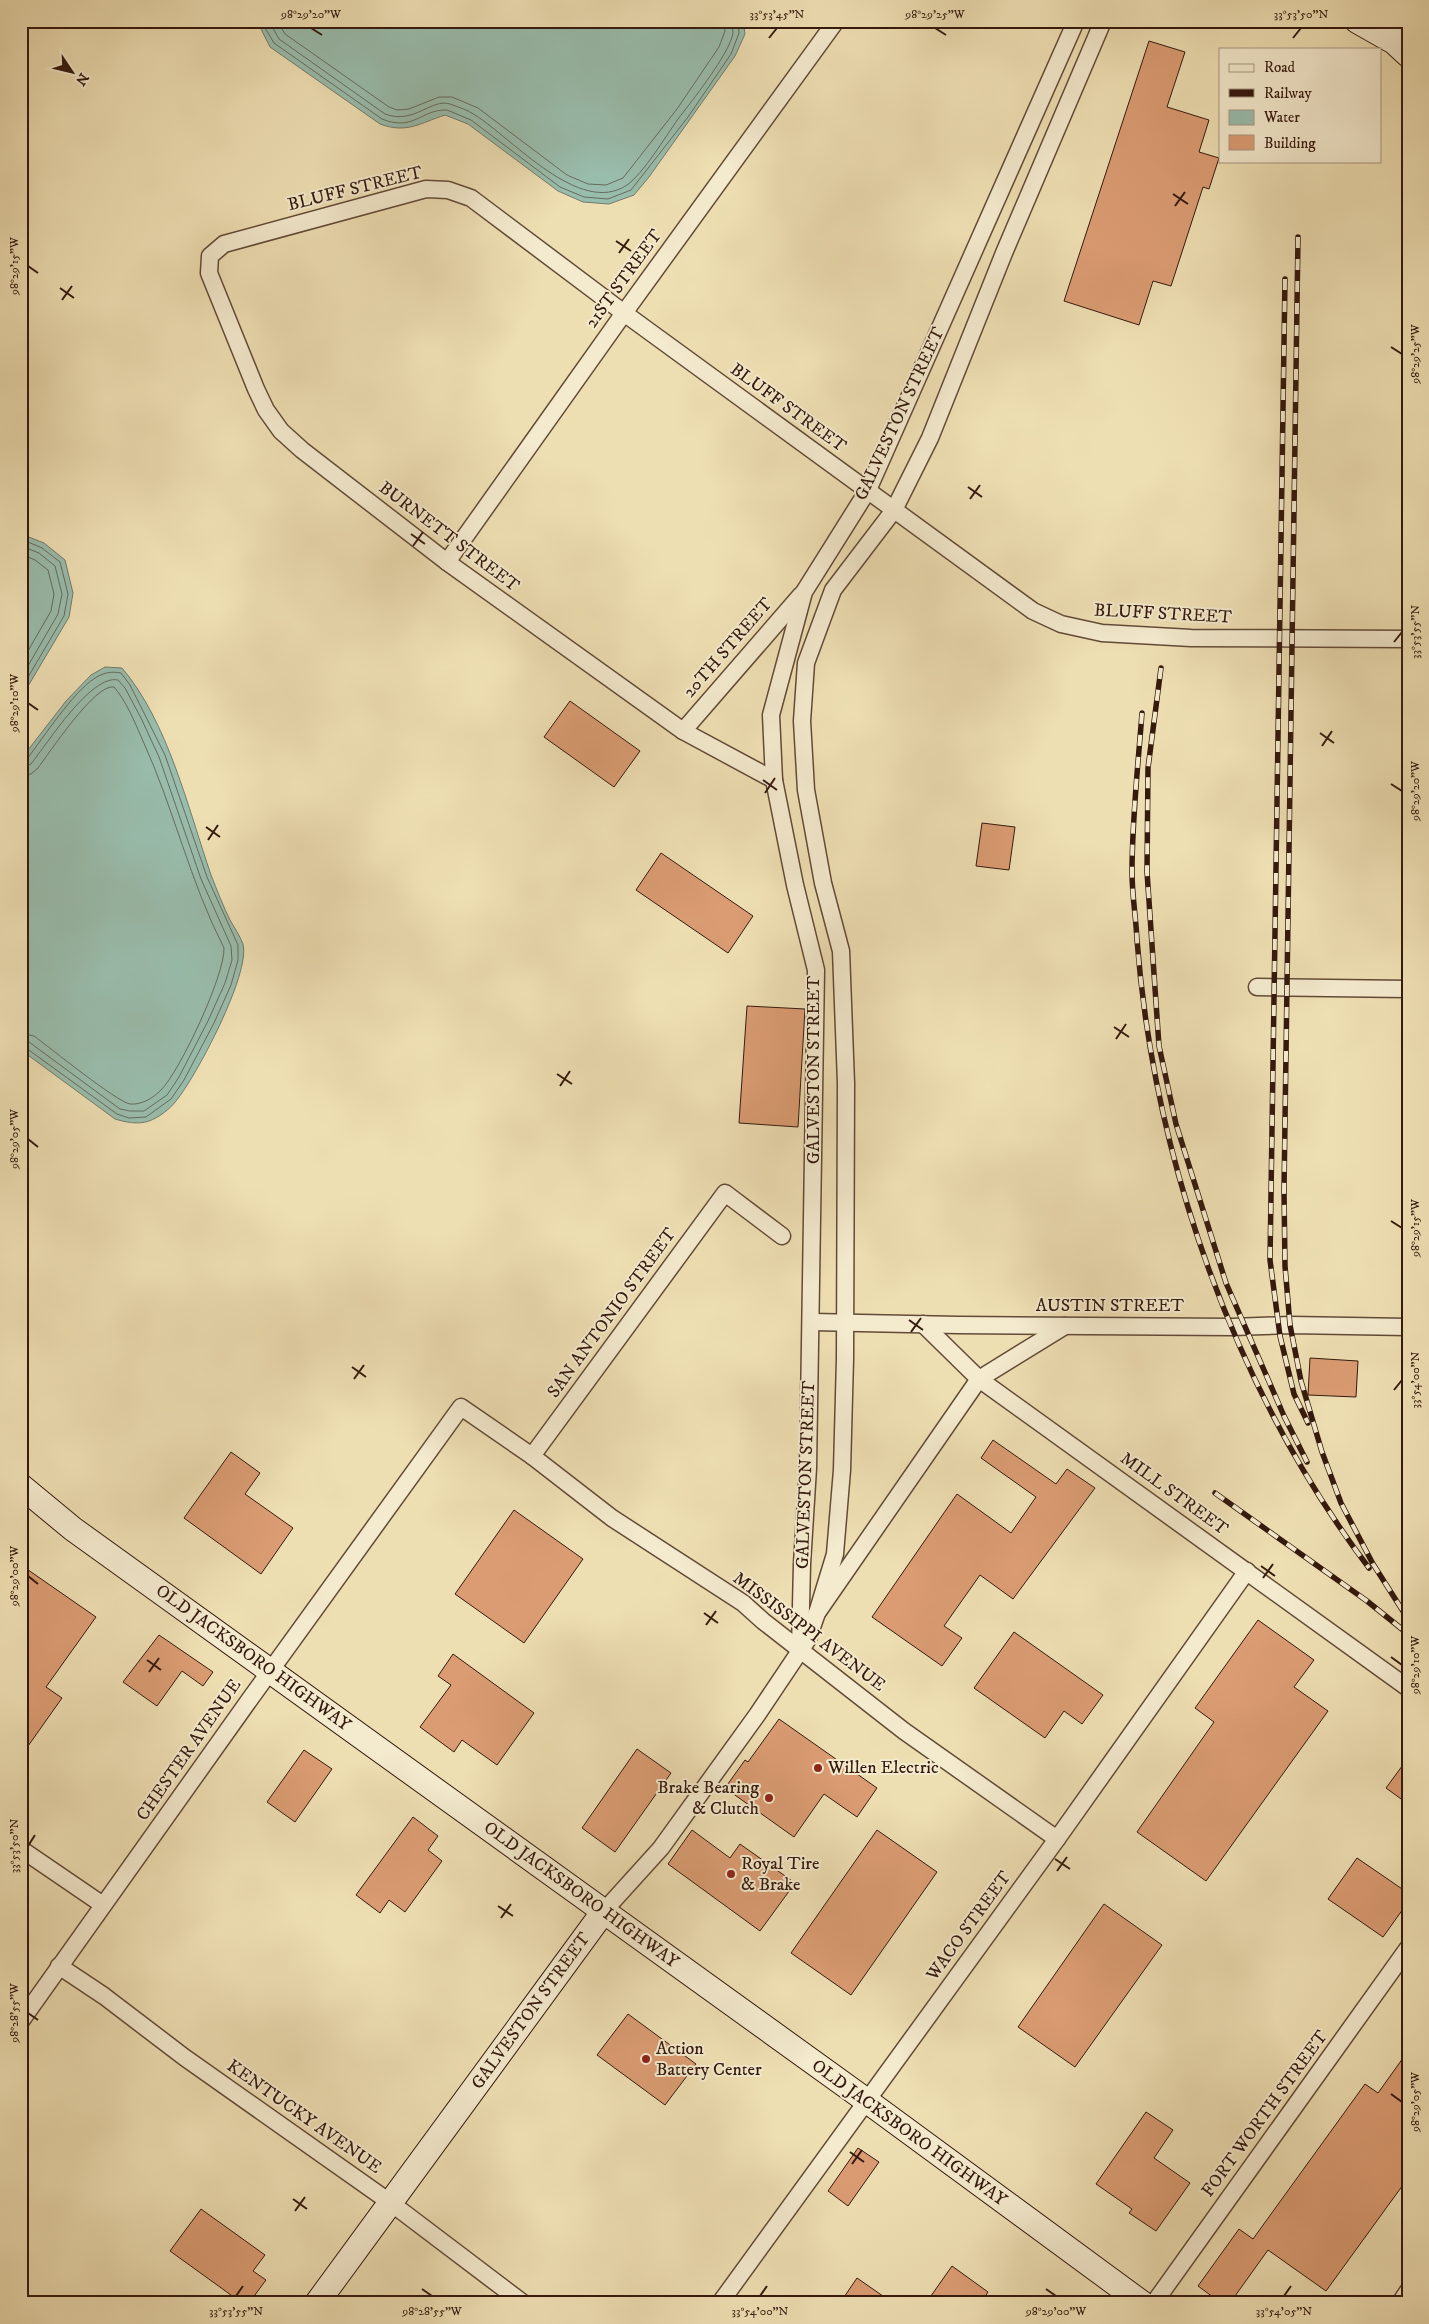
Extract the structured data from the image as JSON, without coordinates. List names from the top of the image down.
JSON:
{
  "streets": {
    "main road": ["GALVESTON STREET", "OLD JACKSBORO HIGHWAY"],
    "street": [
      "BLUFF STREET",
      "21ST STREET",
      "BURNETT STREET",
      "20TH STREET",
      "AUSTIN STREET",
      "SAN ANTONIO STREET",
      "MILL STREET",
      "MISSISSIPPI AVENUE",
      "CHESTER AVENUE",
      "WACO STREET",
      "FORT WORTH STREET",
      "KENTUCKY AVENUE"
    ]
  },
  "crossings": [
    ["BLUFF STREET", "21ST STREET"],
    ["BLUFF STREET", "GALVESTON STREET"],
    ["BLUFF STREET", "BURNETT STREET"],
    ["21ST STREET", "BURNETT STREET"],
    ["GALVESTON STREET", "BURNETT STREET"],
    ["GALVESTON STREET", "20TH STREET"],
    ["GALVESTON STREET", "AUSTIN STREET"],
    ["GALVESTON STREET", "MILL STREET"],
    ["GALVESTON STREET", "MISSISSIPPI AVENUE"],
    ["GALVESTON STREET", "OLD JACKSBORO HIGHWAY"],
    ["GALVESTON STREET", "KENTUCKY AVENUE"],
    ["BURNETT STREET", "20TH STREET"],
    ["AUSTIN STREET", "MILL STREET"],
    ["SAN ANTONIO STREET", "MISSISSIPPI AVENUE"],
    ["MILL STREET", "WACO STREET"],
    ["MISSISSIPPI AVENUE", "CHESTER AVENUE"],
    ["MISSISSIPPI AVENUE", "WACO STREET"],
    ["OLD JACKSBORO HIGHWAY", "CHESTER AVENUE"],
    ["OLD JACKSBORO HIGHWAY", "WACO STREET"],
    ["CHESTER AVENUE", "KENTUCKY AVENUE"]
  ],
  "places": [
    "Willen Electric",
    "Brake Bearing & Clutch",
    "Royal Tire & Brake",
    "Action Battery Center"
  ],
  "legend": [
    "Road",
    "Railway",
    "Water",
    "Building"
  ],
  "north": "bottom right",
  "coordinates": [
    "98°29'20\"W",
    "33°53'45\"N",
    "98°29'25\"W",
    "33°53'50\"N",
    "98°29'15\"W",
    "33°53'55\"N",
    "98°29'10\"W",
    "98°29'05\"W",
    "33°54'00\"N",
    "98°29'00\"W",
    "98°28'55\"W",
    "33°54'05\"N"
  ]
}
